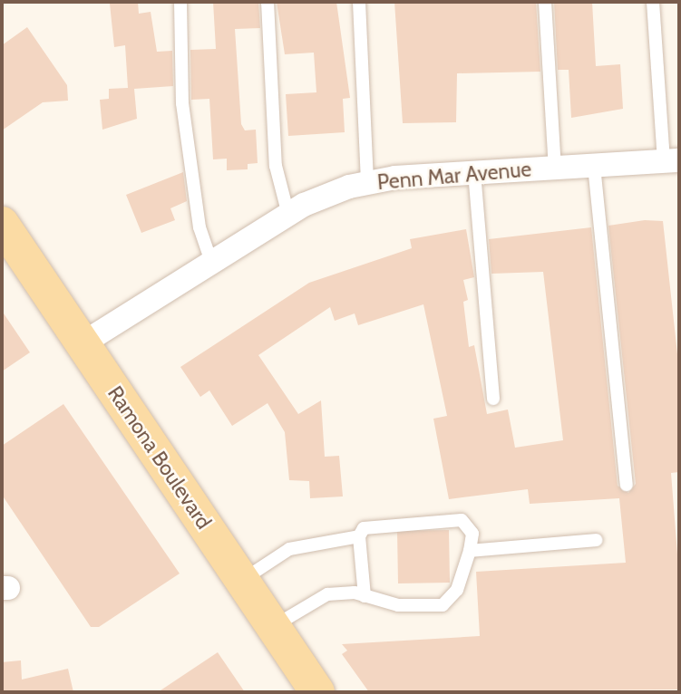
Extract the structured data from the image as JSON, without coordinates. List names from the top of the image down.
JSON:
{
  "streets": {
    "main road": ["Ramona Boulevard"],
    "street": ["Penn Mar Avenue"]
  },
  "crossings": [
    ["Penn Mar Avenue", "Ramona Boulevard"]
  ]
}
